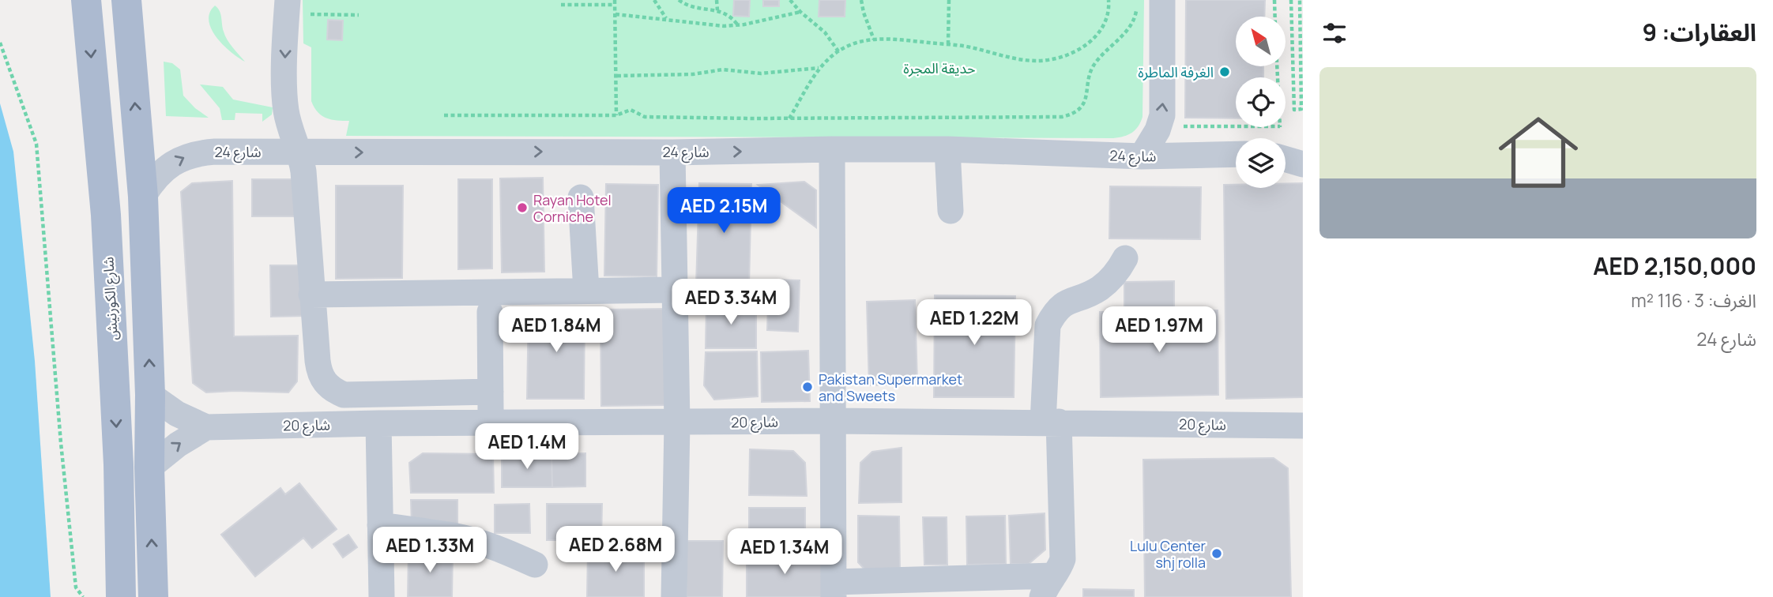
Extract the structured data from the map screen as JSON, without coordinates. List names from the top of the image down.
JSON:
{
  "streets": {
    "main road": ["شارع الكورنيش"],
    "street": ["شارع 24", "شارع 20"]
  },
  "parks": ["حديقة المجرة"],
  "places": [
    "الغرفة الماطرة",
    "Rayan Hotel Corniche",
    "Pakistan Supermarket and Sweets",
    "Lulu Center shj rolla"
  ],
  "north": "top left",
  "page": {
    "heading": "العقارات: 9",
    "list": [
      {
        "name": "AED 2,150,000",
        "note": "الغرف: 3 · 116 m² · شارع 24"
      }
    ],
    "price": [
      "AED 2.15M",
      "AED 3.34M",
      "AED 1.22M",
      "AED 1.84M",
      "AED 1.97M",
      "AED 1.4M",
      "AED 2.68M",
      "AED 1.33M",
      "AED 1.34M"
    ]
  }
}
